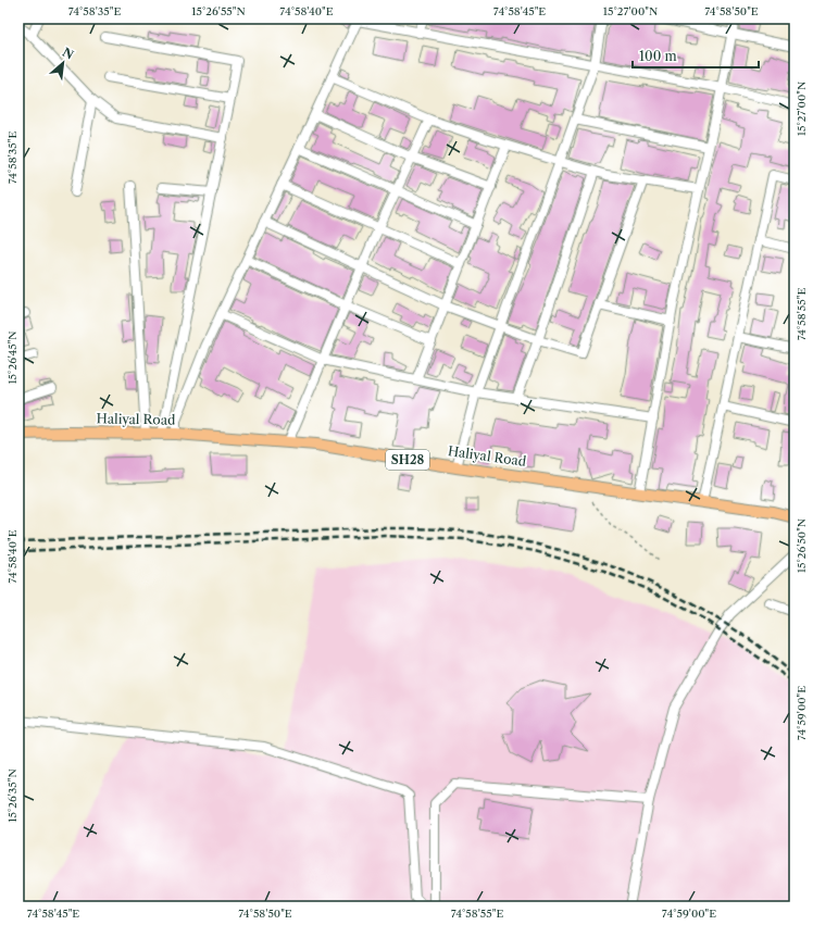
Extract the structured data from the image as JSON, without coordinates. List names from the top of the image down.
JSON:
{
  "streets": {
    "main road": ["Haliyal Road", "SH28"]
  },
  "scale_bar": "100 m",
  "north": "top right",
  "coordinates": [
    "74°58'35\"E",
    "15°26'55\"N",
    "74°58'40\"E",
    "74°58'45\"E",
    "15°27'00\"N",
    "74°58'50\"E",
    "74°58'55\"E",
    "15°26'45\"N",
    "15°26'50\"N",
    "74°59'00\"E",
    "15°26'35\"N"
  ]
}
